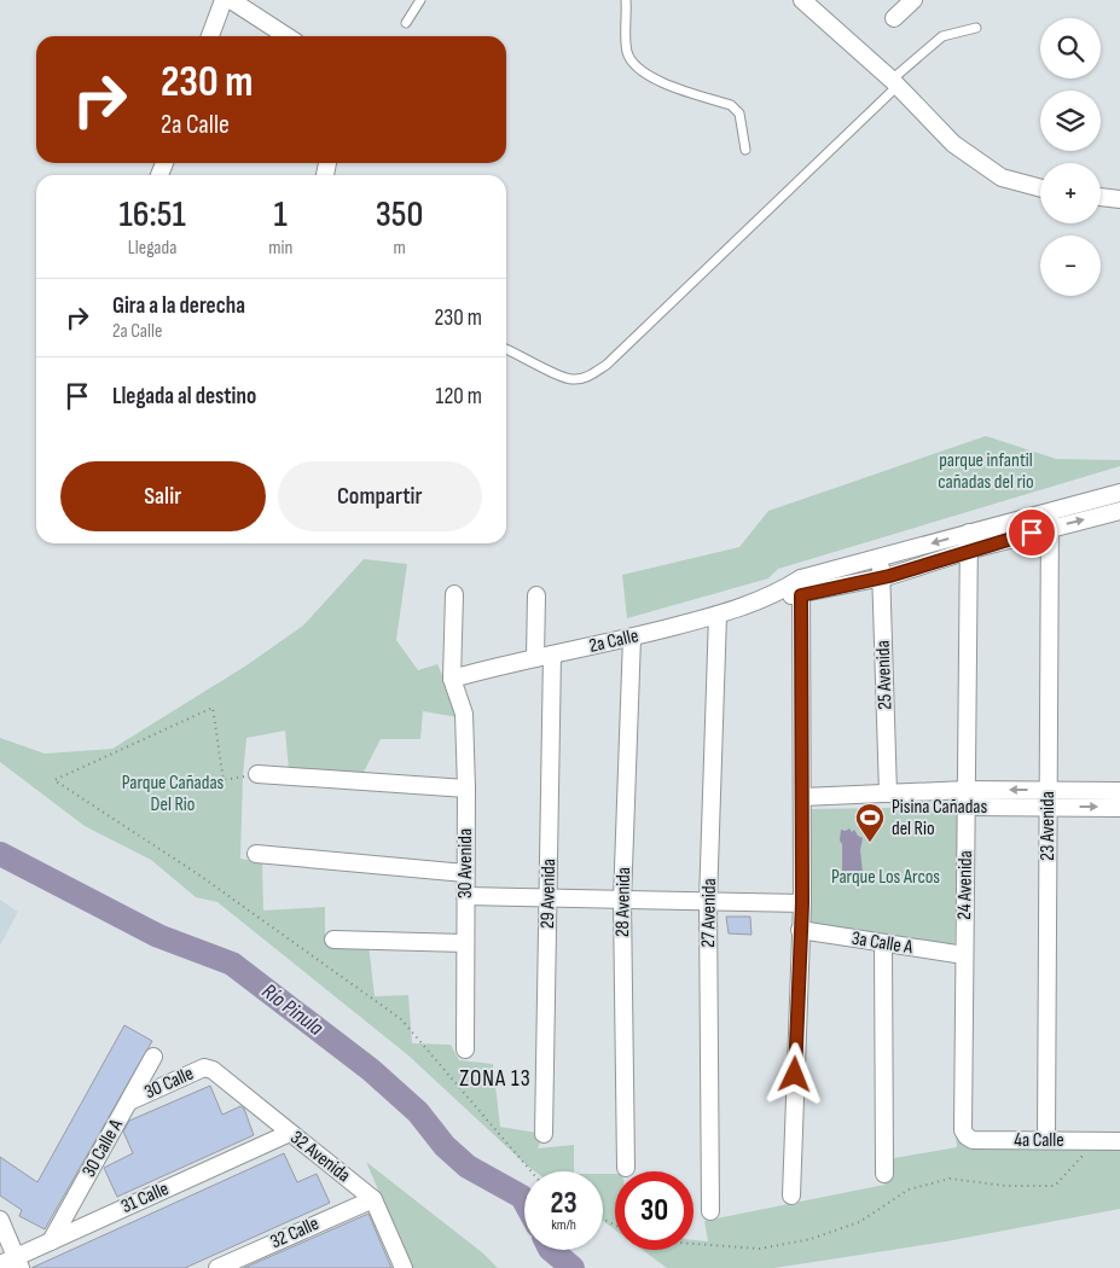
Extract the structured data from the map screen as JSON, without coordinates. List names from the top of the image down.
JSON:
{
  "streets": {
    "street": [
      "2a Calle",
      "25 Avenida",
      "23 Avenida",
      "30 Avenida",
      "24 Avenida",
      "29 Avenida",
      "28 Avenida",
      "27 Avenida",
      "3a Calle A",
      "30 Calle",
      "4a Calle",
      "30 Calle A",
      "32 Avenida",
      "31 Calle",
      "32 Calle"
    ]
  },
  "crossings": [
    ["2a Calle", "25 Avenida"],
    ["2a Calle", "23 Avenida"],
    ["2a Calle", "30 Avenida"],
    ["2a Calle", "24 Avenida"],
    ["2a Calle", "29 Avenida"],
    ["2a Calle", "28 Avenida"],
    ["2a Calle", "27 Avenida"],
    ["23 Avenida", "4a Calle"],
    ["24 Avenida", "3a Calle A"],
    ["24 Avenida", "4a Calle"],
    ["30 Calle", "30 Calle A"],
    ["30 Calle", "32 Avenida"],
    ["30 Calle A", "31 Calle"],
    ["32 Avenida", "31 Calle"],
    ["32 Avenida", "32 Calle"]
  ],
  "districts": ["ZONA 13"],
  "water": ["Río Pinula"],
  "parks": ["parque infantil cañadas del rio", "Parque Cañadas Del Rio", "Parque Los Arcos"],
  "places": {
    "sports": ["Pisina Cañadas del Rio"]
  },
  "page": {
    "map_buttons": ["+", "−"],
    "turn": ["230 m", "2a Calle"],
    "eta": [
      "16:51",
      "Llegada",
      "1",
      "min",
      "350",
      "m"
    ],
    "list": [
      {
        "name": "Gira a la derecha",
        "note": "2a Calle",
        "value": "230 m"
      },
      {
        "name": "Llegada al destino",
        "value": "120 m"
      }
    ],
    "buttons": ["Salir", "Compartir"],
    "speed": "23 km/h",
    "limit": "30"
  }
}
